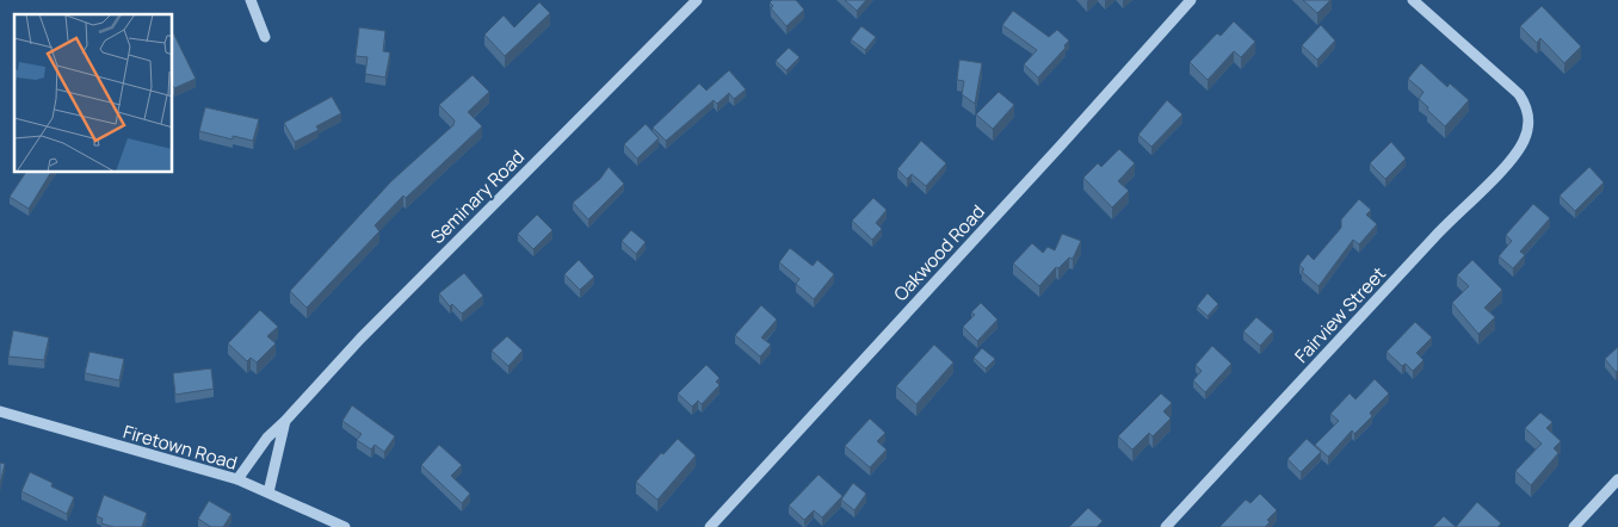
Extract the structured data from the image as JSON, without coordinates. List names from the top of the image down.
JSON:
{
  "streets": {
    "street": [
      "Seminary Road",
      "Oakwood Road",
      "Fairview Street",
      "Firetown Road"
    ]
  },
  "crossings": [
    ["Seminary Road", "Firetown Road"]
  ]
}
